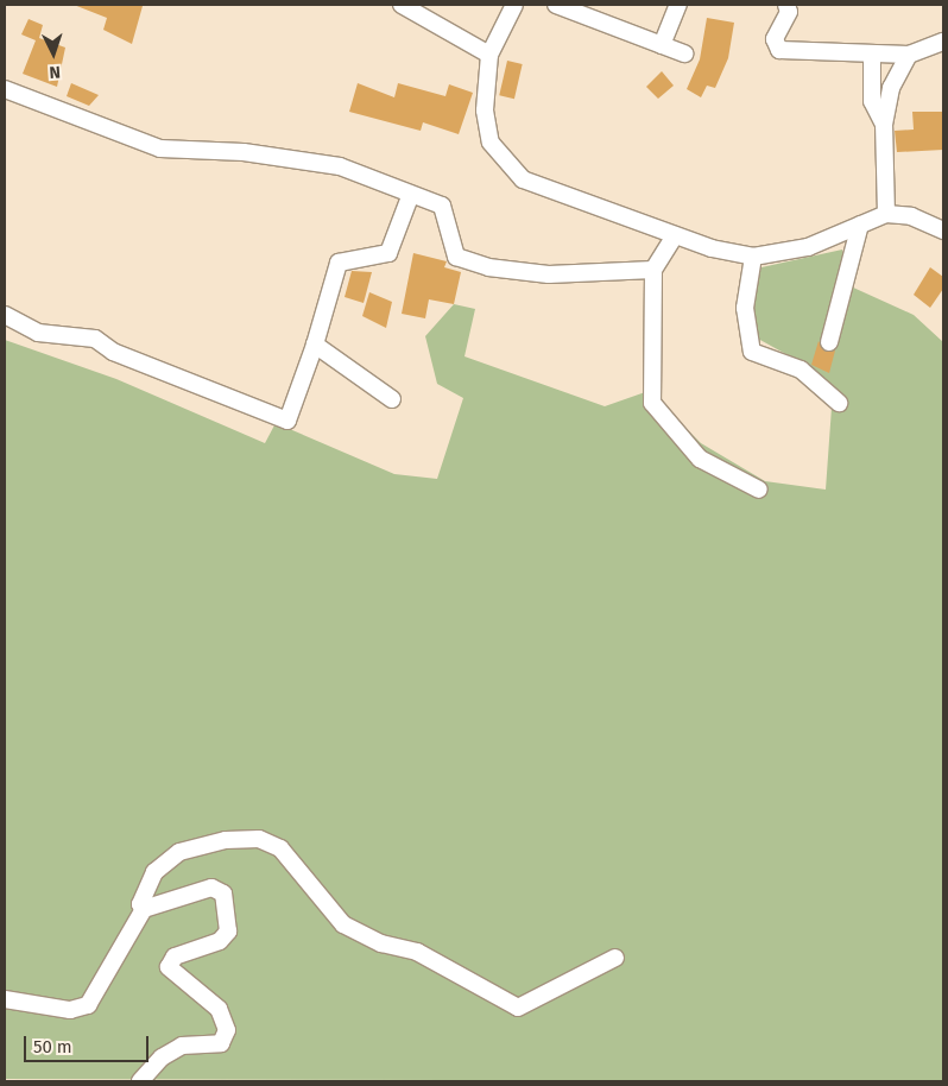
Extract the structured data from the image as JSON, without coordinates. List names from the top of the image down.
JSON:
{
  "scale_bar": "50 m",
  "north": "bottom"
}
